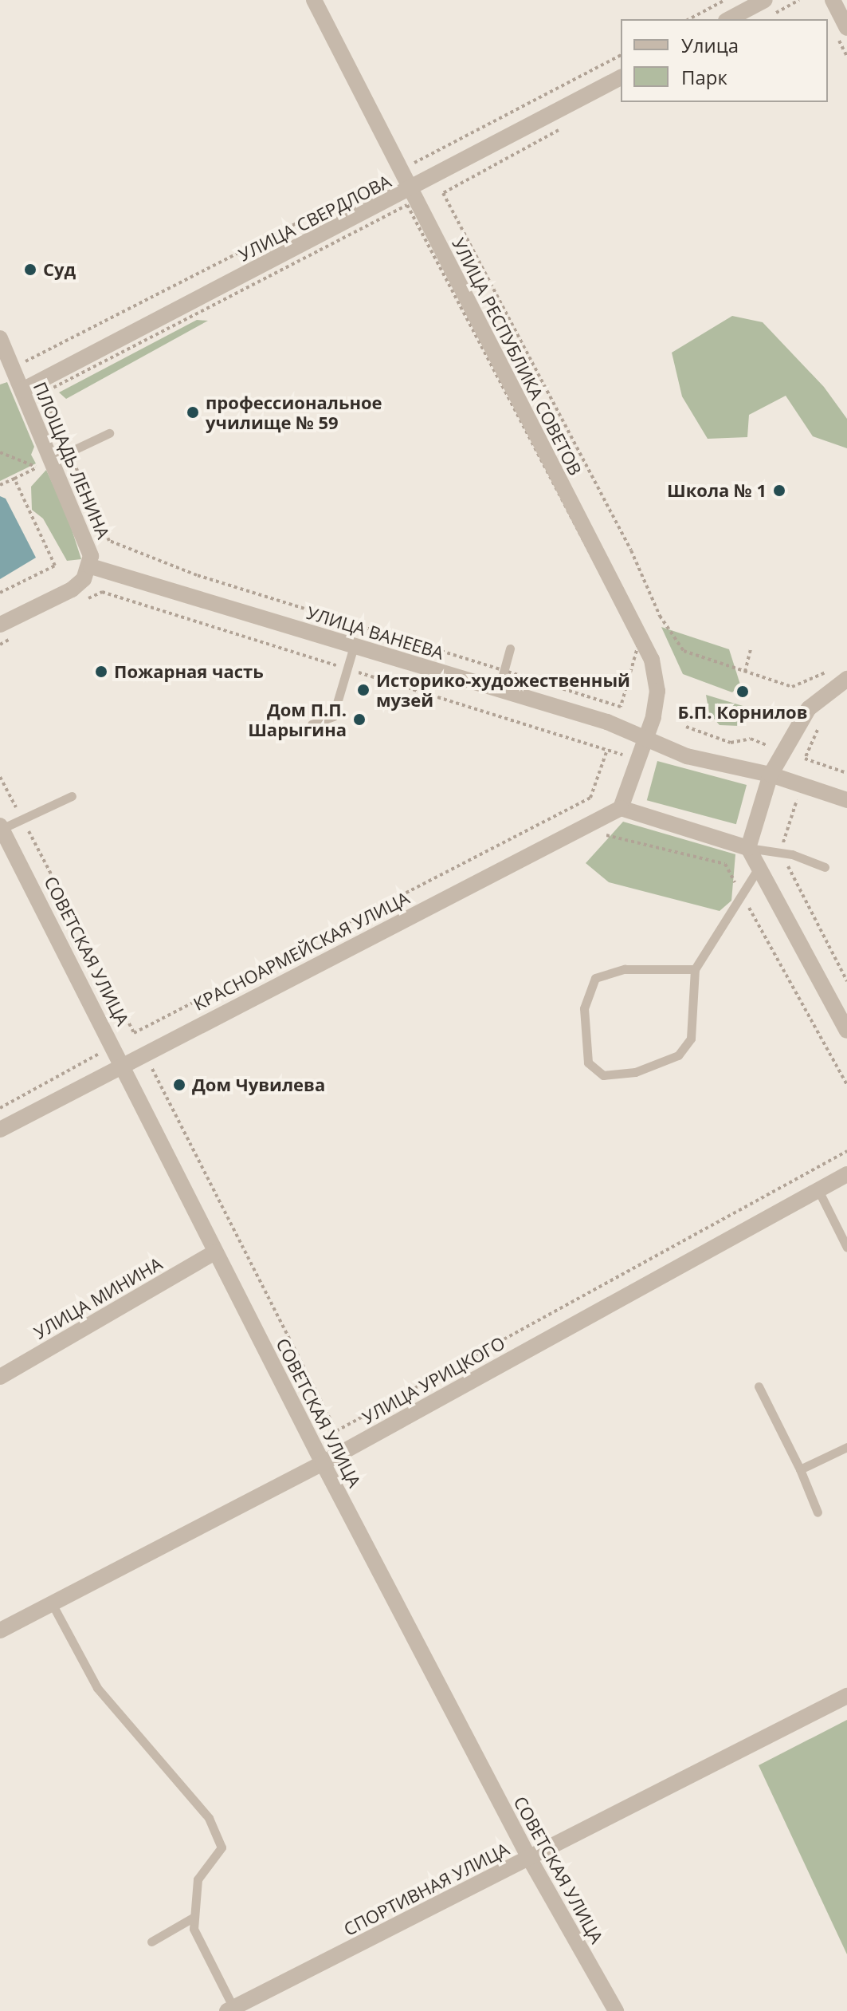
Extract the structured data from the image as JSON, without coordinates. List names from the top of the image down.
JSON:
{
  "streets": {
    "street": [
      "УЛИЦА СВЕРДЛОВА",
      "УЛИЦА РЕСПУБЛИКА СОВЕТОВ",
      "ПЛОЩАДЬ ЛЕНИНА",
      "УЛИЦА ВАНЕЕВА",
      "СОВЕТСКАЯ УЛИЦА",
      "КРАСНОАРМЕЙСКАЯ УЛИЦА",
      "УЛИЦА МИНИНА",
      "УЛИЦА УРИЦКОГО",
      "СПОРТИВНАЯ УЛИЦА"
    ]
  },
  "crossings": [
    ["УЛИЦА СВЕРДЛОВА", "УЛИЦА РЕСПУБЛИКА СОВЕТОВ"],
    ["УЛИЦА СВЕРДЛОВА", "ПЛОЩАДЬ ЛЕНИНА"],
    ["УЛИЦА РЕСПУБЛИКА СОВЕТОВ", "УЛИЦА ВАНЕЕВА"],
    ["УЛИЦА РЕСПУБЛИКА СОВЕТОВ", "КРАСНОАРМЕЙСКАЯ УЛИЦА"],
    ["ПЛОЩАДЬ ЛЕНИНА", "УЛИЦА ВАНЕЕВА"],
    ["СОВЕТСКАЯ УЛИЦА", "КРАСНОАРМЕЙСКАЯ УЛИЦА"],
    ["СОВЕТСКАЯ УЛИЦА", "УЛИЦА МИНИНА"],
    ["СОВЕТСКАЯ УЛИЦА", "УЛИЦА УРИЦКОГО"],
    ["СОВЕТСКАЯ УЛИЦА", "СПОРТИВНАЯ УЛИЦА"]
  ],
  "places": [
    "Суд",
    "профессиональное училище № 59",
    "Школа № 1",
    "Пожарная часть",
    "Историко-художественный музей",
    "Б.П. Корнилов",
    "Дом П.П. Шарыгина",
    "Дом Чувилева"
  ],
  "legend": ["Улица", "Парк"]
}
